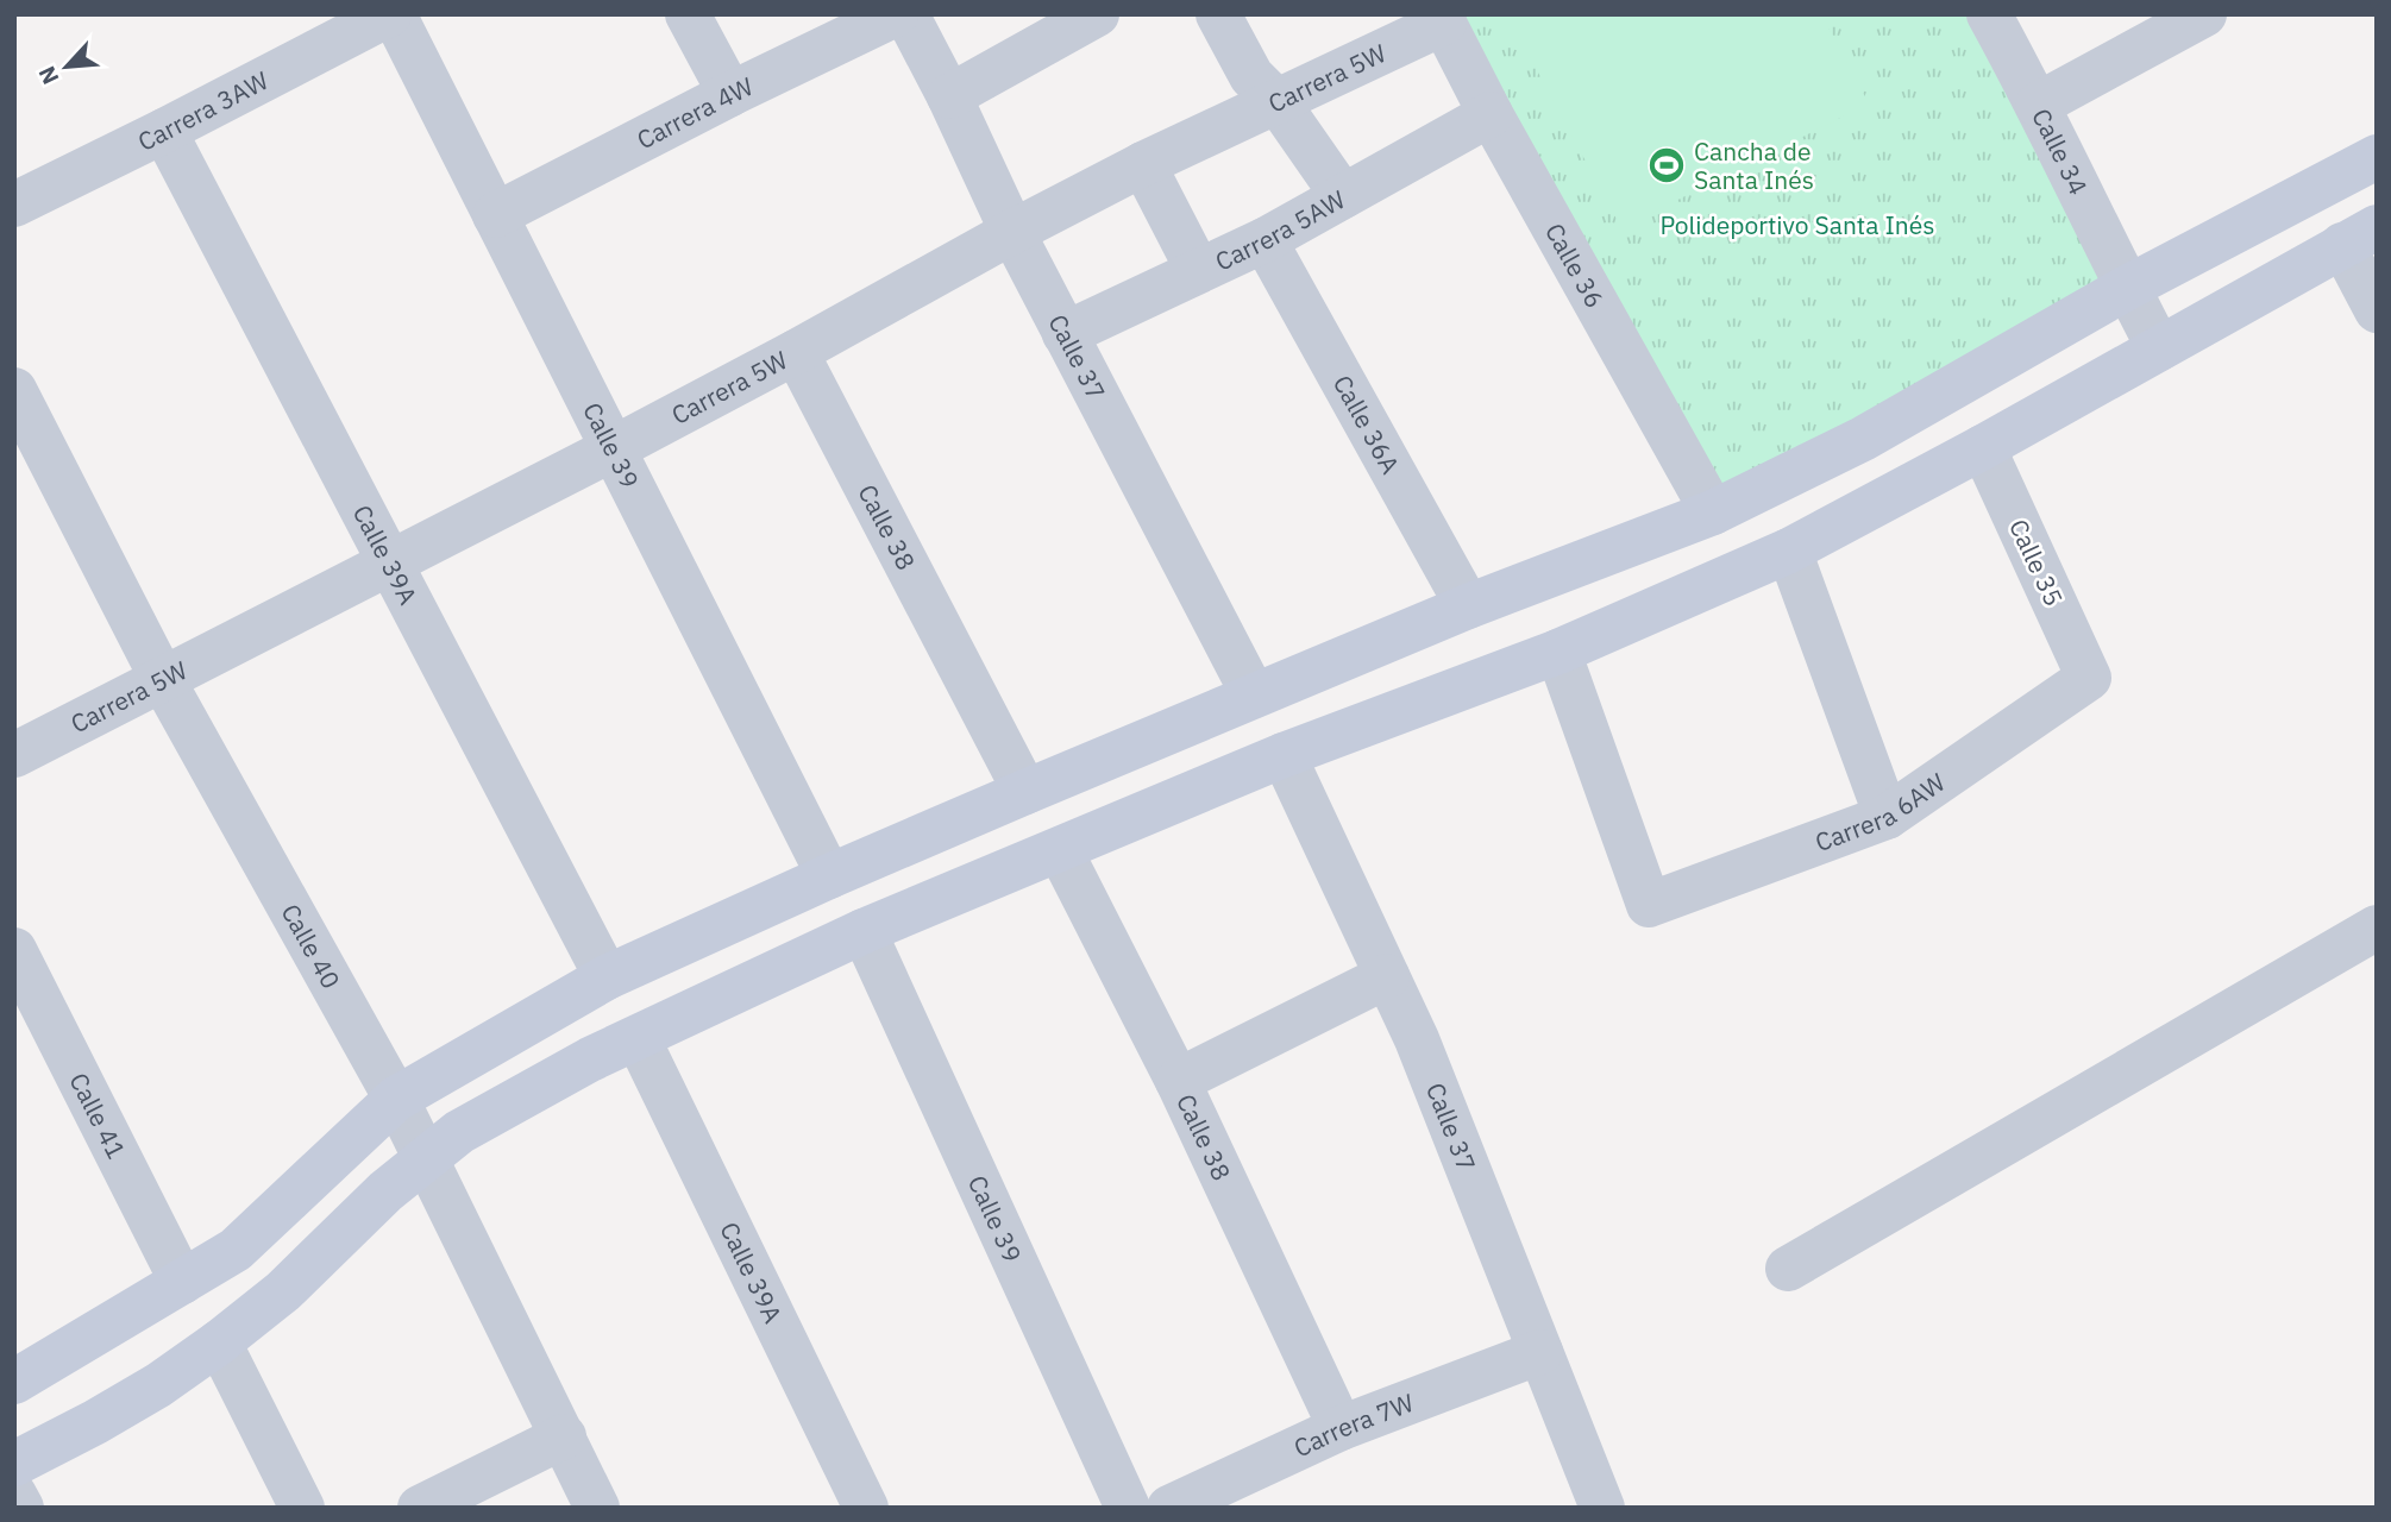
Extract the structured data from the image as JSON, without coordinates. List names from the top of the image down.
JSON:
{
  "streets": {
    "street": [
      "Carrera 5W",
      "Carrera 3AW",
      "Carrera 4W",
      "Calle 34",
      "Carrera 5AW",
      "Calle 36",
      "Calle 37",
      "Calle 36A",
      "Calle 39",
      "Calle 38",
      "Calle 39A",
      "Calle 35",
      "Carrera 6AW",
      "Calle 40",
      "Calle 41",
      "Carrera 7W"
    ]
  },
  "crossings": [
    ["Carrera 5W", "Calle 36"],
    ["Carrera 5W", "Calle 37"],
    ["Carrera 5W", "Calle 39"],
    ["Carrera 5W", "Calle 38"],
    ["Carrera 5W", "Calle 39A"],
    ["Carrera 5W", "Calle 40"],
    ["Carrera 3AW", "Calle 39"],
    ["Carrera 3AW", "Calle 39A"],
    ["Carrera 4W", "Calle 39"],
    ["Carrera 5AW", "Calle 36"],
    ["Carrera 5AW", "Calle 37"],
    ["Carrera 5AW", "Calle 36A"],
    ["Calle 37", "Carrera 7W"],
    ["Calle 38", "Carrera 7W"],
    ["Calle 35", "Carrera 6AW"]
  ],
  "parks": ["Polideportivo Santa Inés"],
  "places": {
    "sports": ["Cancha de Santa Inés"]
  },
  "north": "bottom left"
}
